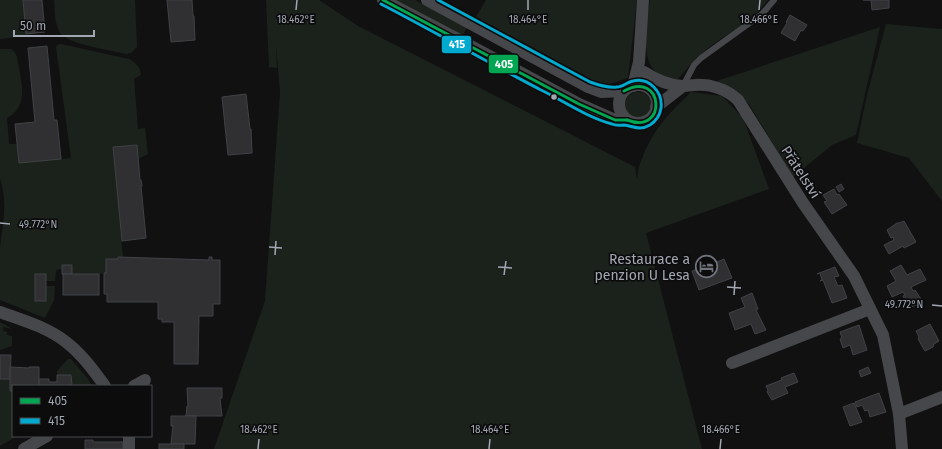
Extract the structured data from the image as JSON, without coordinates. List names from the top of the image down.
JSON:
{
  "streets": {
    "street": ["Přátelství"]
  },
  "places": {
    "hotel": ["Restaurace a penzion U Lesa"]
  },
  "lines": ["transit line 405", "transit line 415"],
  "legend": ["405", "415"],
  "scale_bar": "50 m",
  "coordinates": [
    "18.462°E",
    "18.464°E",
    "18.466°E",
    "49.772°N"
  ]
}
